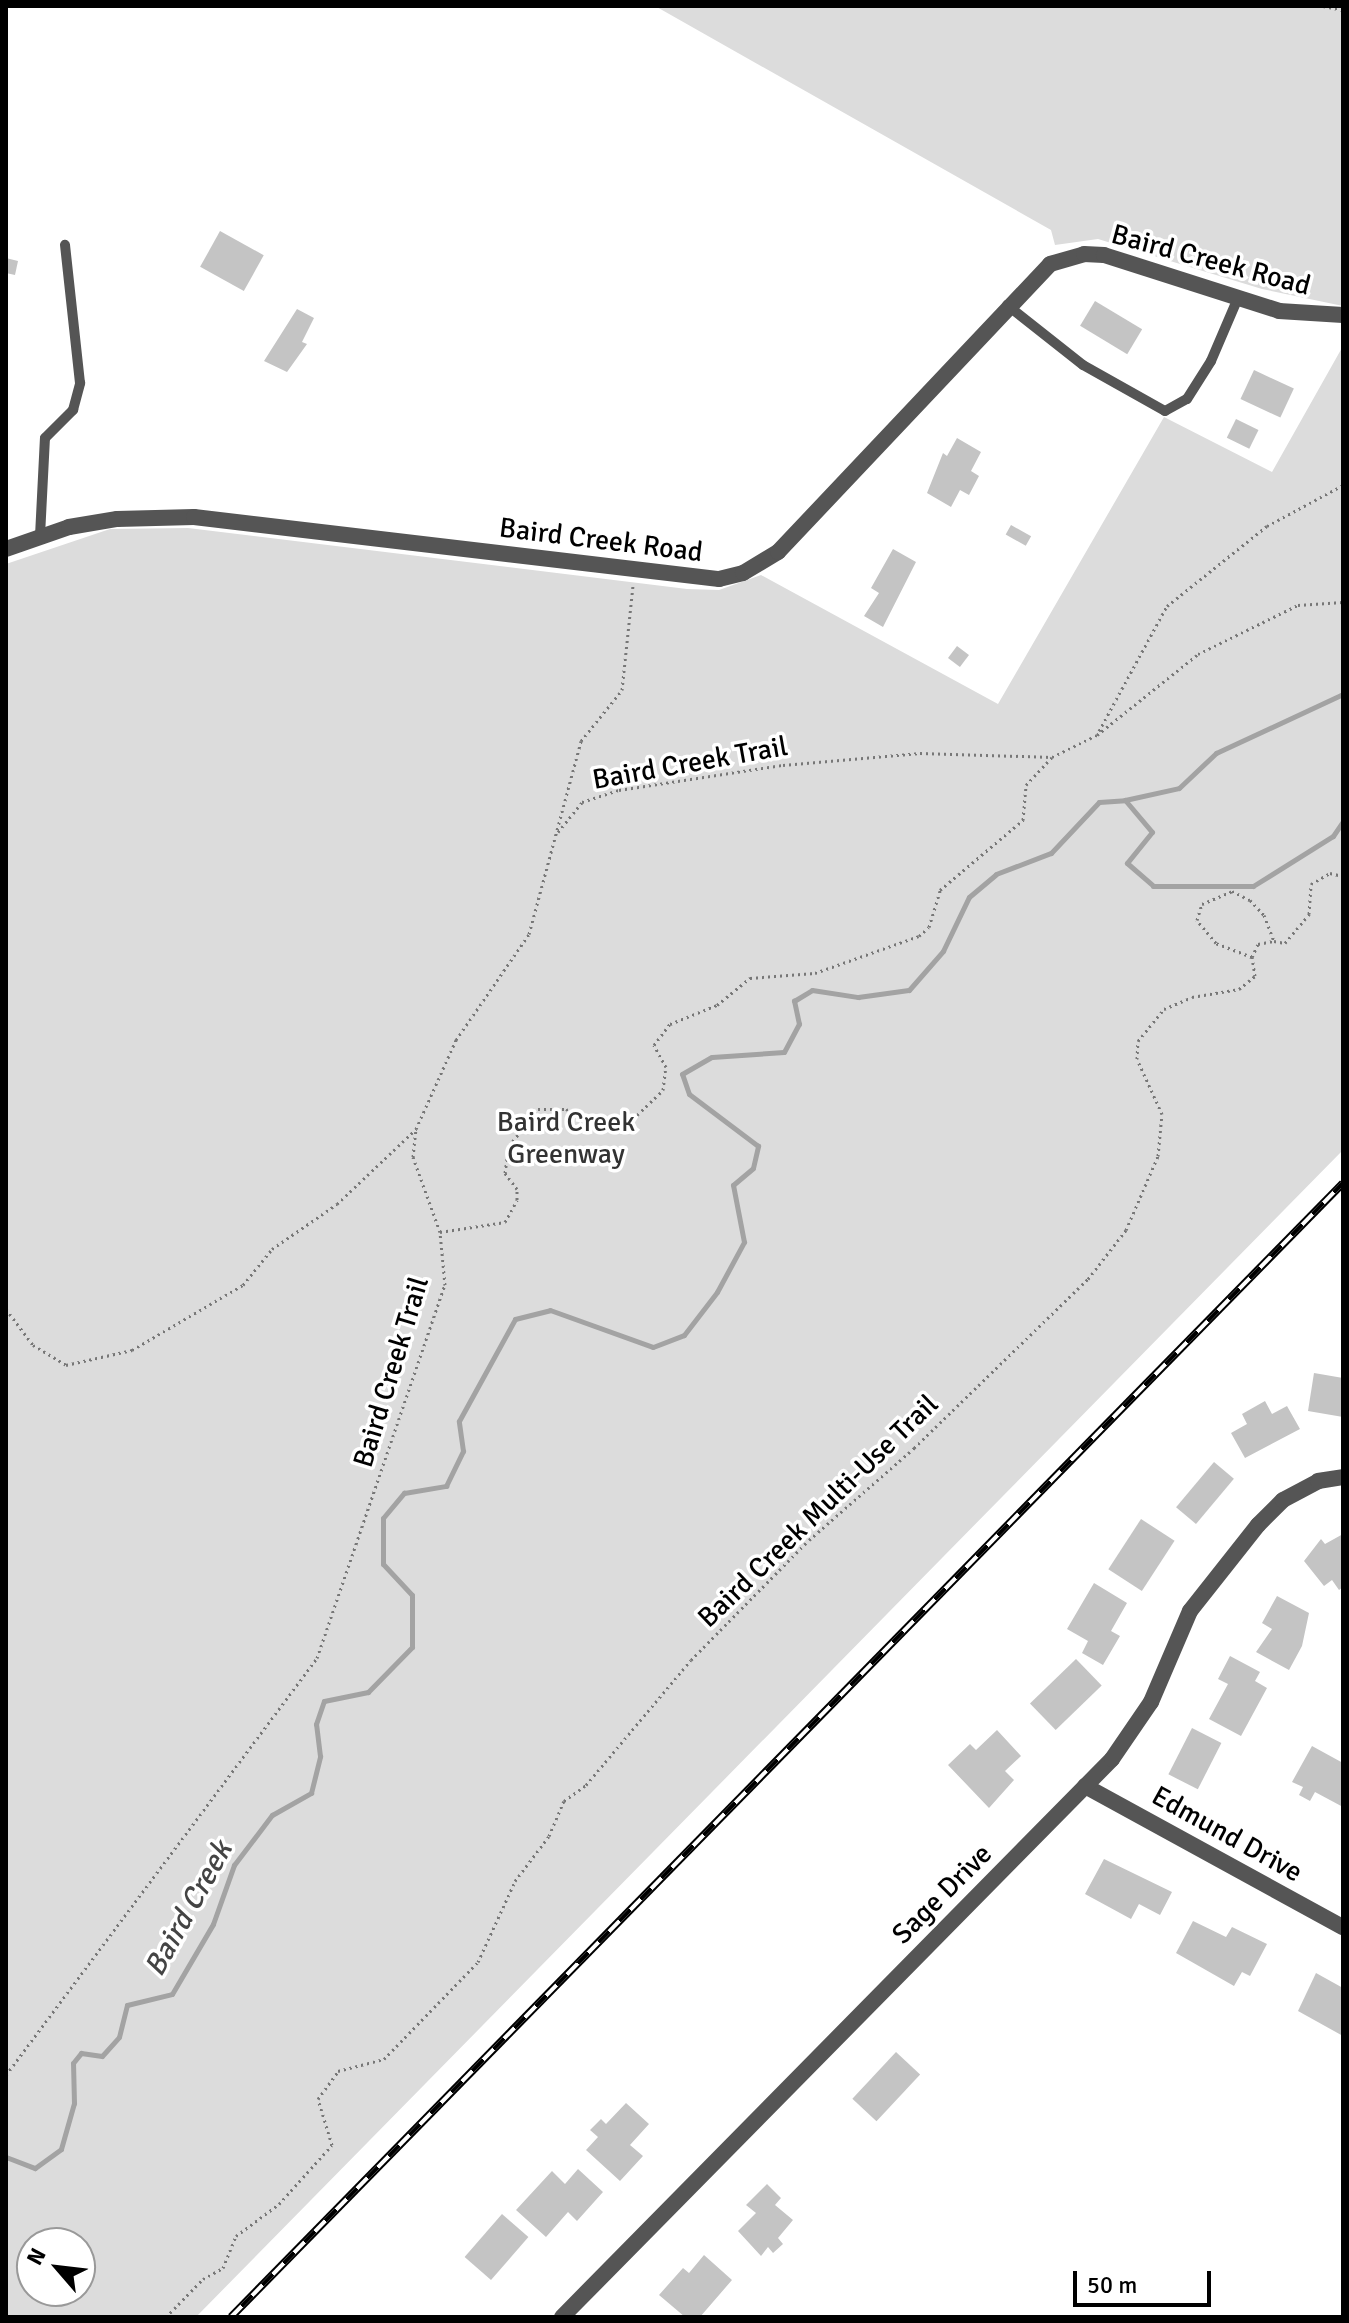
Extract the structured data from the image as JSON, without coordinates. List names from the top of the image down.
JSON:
{
  "streets": {
    "street": ["Baird Creek Road", "Edmund Drive", "Sage Drive"],
    "path": ["Baird Creek Trail", "Baird Creek Multi-Use Trail"]
  },
  "crossings": [
    ["Edmund Drive", "Sage Drive"]
  ],
  "water": ["Baird Creek"],
  "parks": ["Baird Creek Greenway"],
  "scale_bar": "50 m",
  "north": "top left"
}
